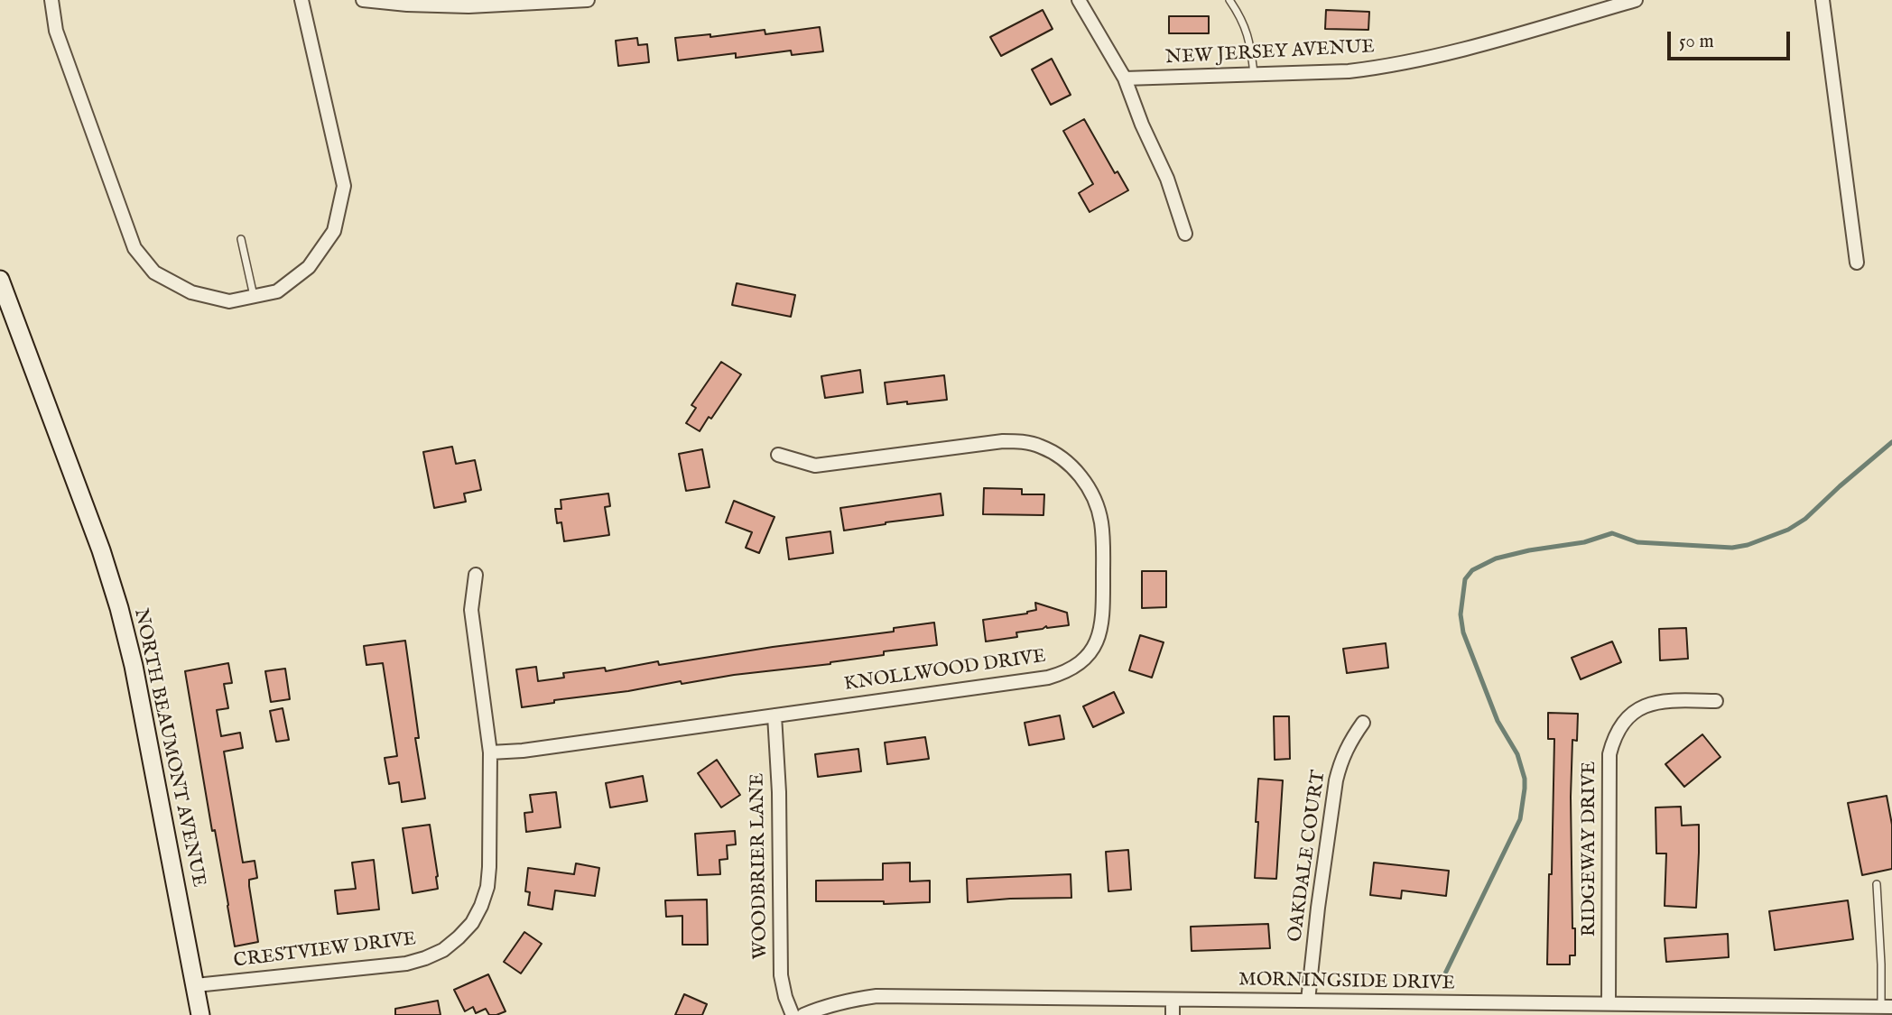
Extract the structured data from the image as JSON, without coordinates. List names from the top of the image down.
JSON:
{
  "streets": {
    "street": [
      "NEW JERSEY AVENUE",
      "KNOLLWOOD DRIVE",
      "NORTH BEAUMONT AVENUE",
      "RIDGEWAY DRIVE",
      "OAKDALE COURT",
      "WOODBRIER LANE",
      "CRESTVIEW DRIVE",
      "MORNINGSIDE DRIVE"
    ]
  },
  "crossings": [
    ["KNOLLWOOD DRIVE", "WOODBRIER LANE"],
    ["KNOLLWOOD DRIVE", "CRESTVIEW DRIVE"],
    ["NORTH BEAUMONT AVENUE", "CRESTVIEW DRIVE"],
    ["RIDGEWAY DRIVE", "MORNINGSIDE DRIVE"],
    ["OAKDALE COURT", "MORNINGSIDE DRIVE"]
  ],
  "scale_bar": "50 m"
}
